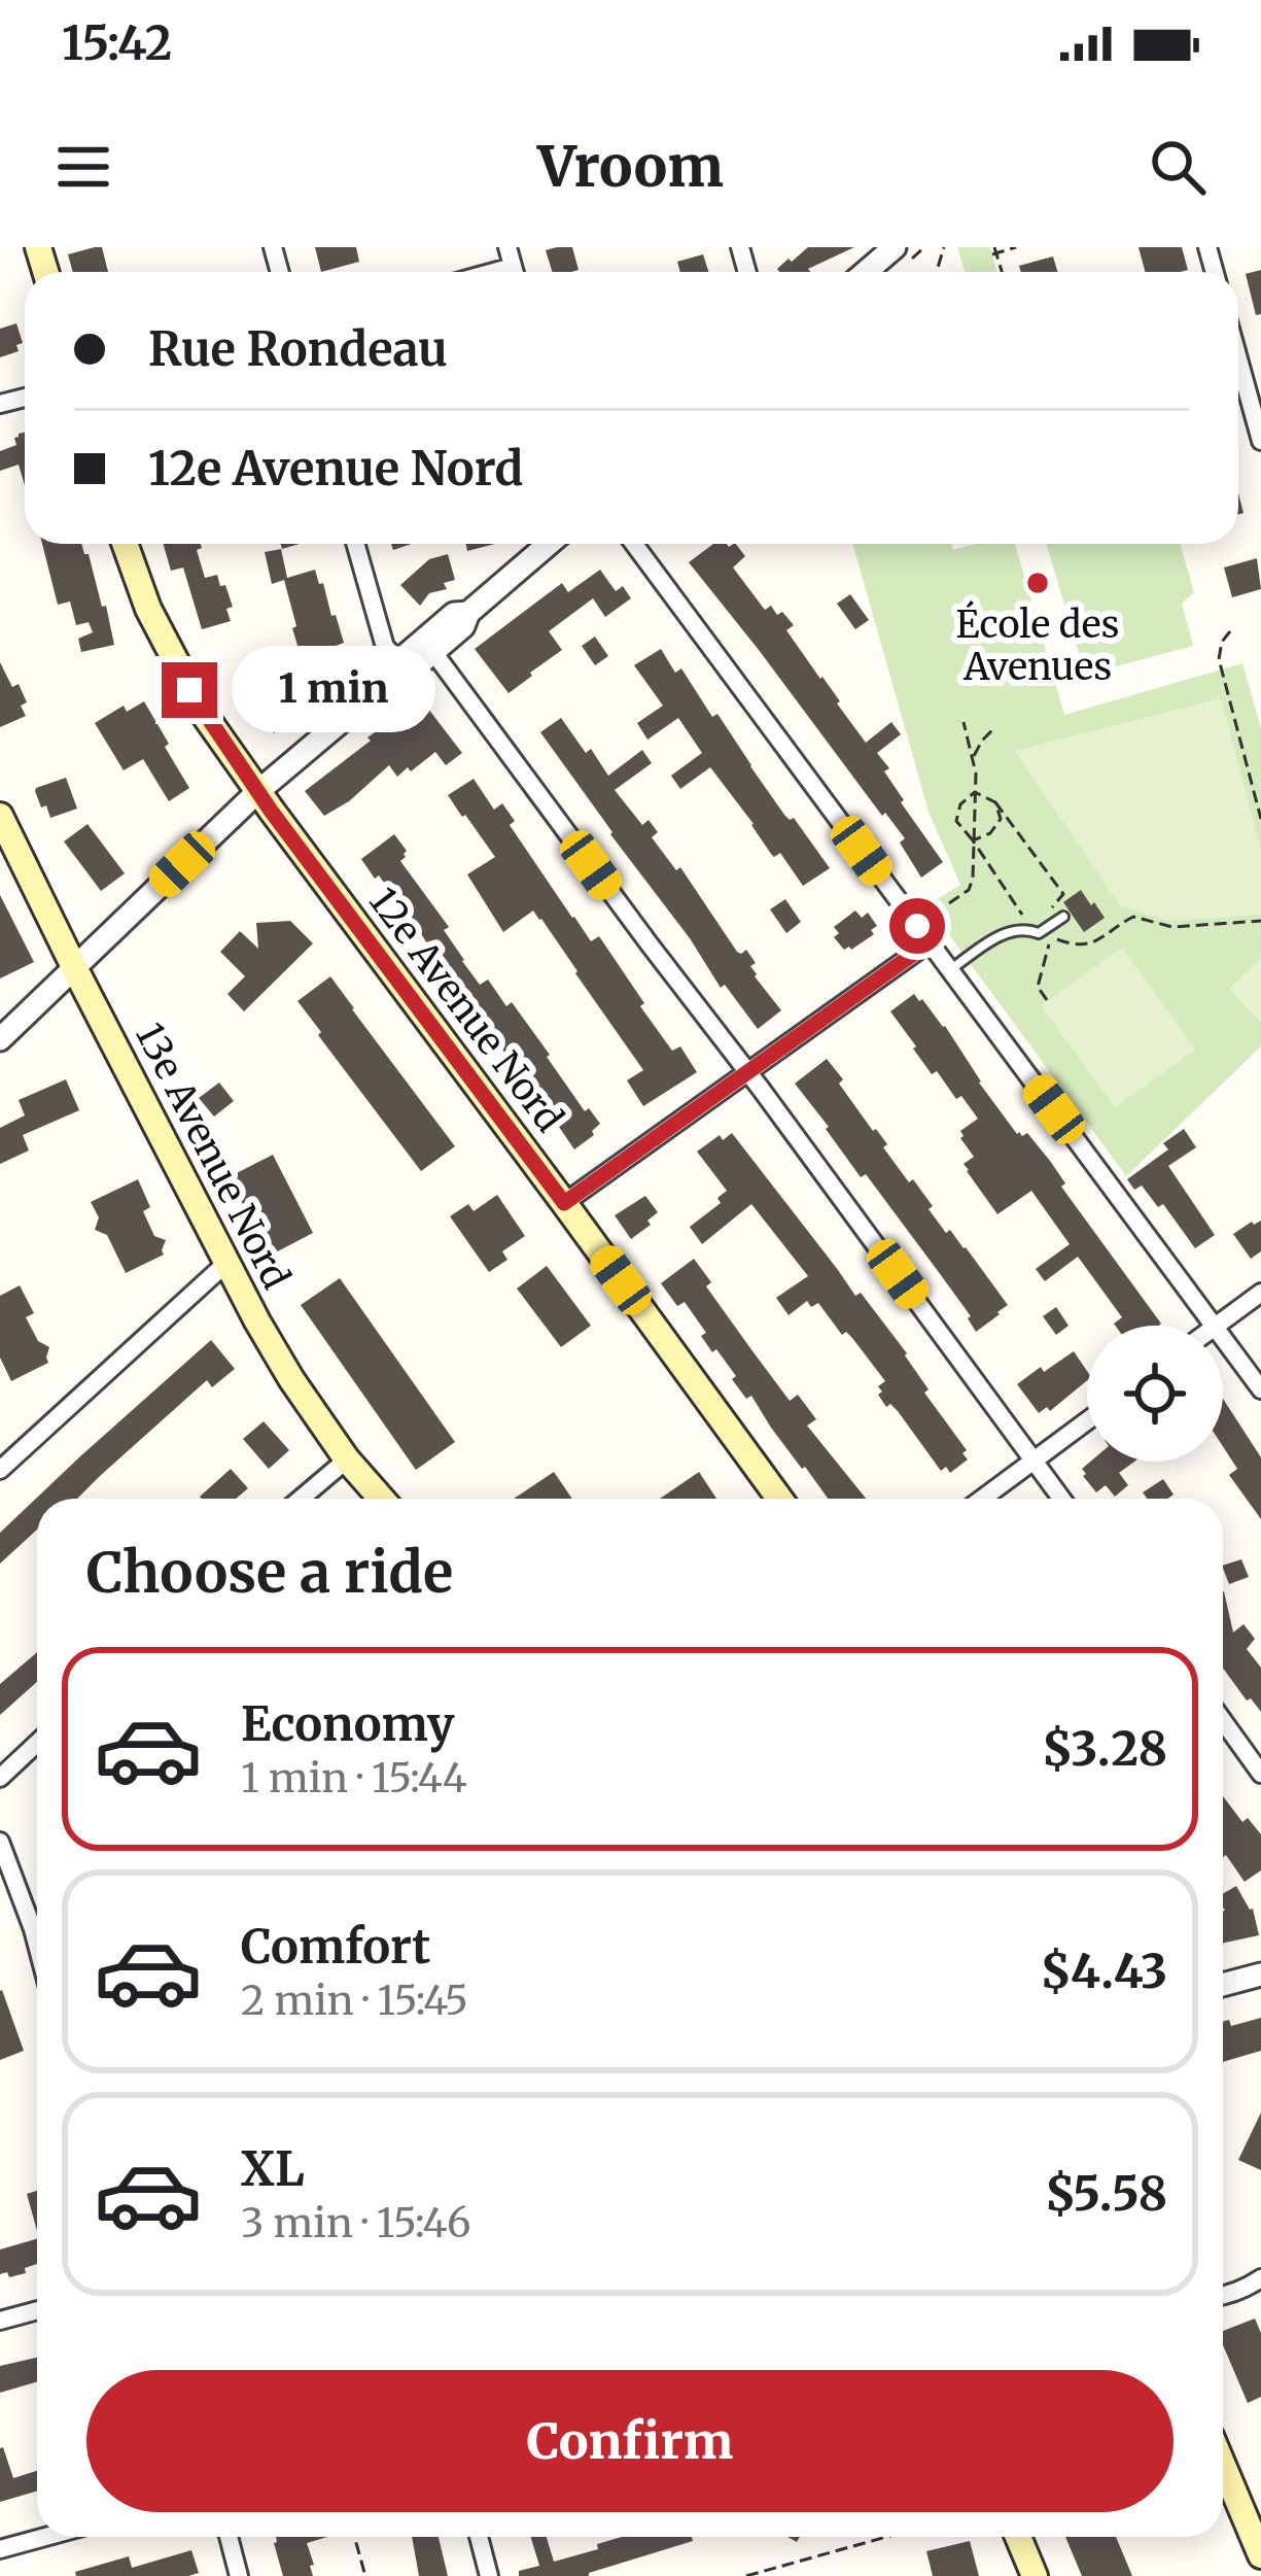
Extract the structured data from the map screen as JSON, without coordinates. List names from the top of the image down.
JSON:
{
  "streets": {
    "main road": ["12e Avenue Nord", "13e Avenue Nord"]
  },
  "places": ["École des Avenues"],
  "page": {
    "status": "15:42",
    "header": "Vroom",
    "banner": ["Rue Rondeau", "12e Avenue Nord"],
    "bubble": "1 min",
    "heading": "Choose a ride",
    "list": [
      {
        "name": "Economy",
        "note": "1 min · 15:44",
        "value": "$3.28"
      },
      {
        "name": "Comfort",
        "note": "2 min · 15:45",
        "value": "$4.43"
      },
      {
        "name": "XL",
        "note": "3 min · 15:46",
        "value": "$5.58"
      }
    ],
    "buttons": "Confirm"
  }
}
